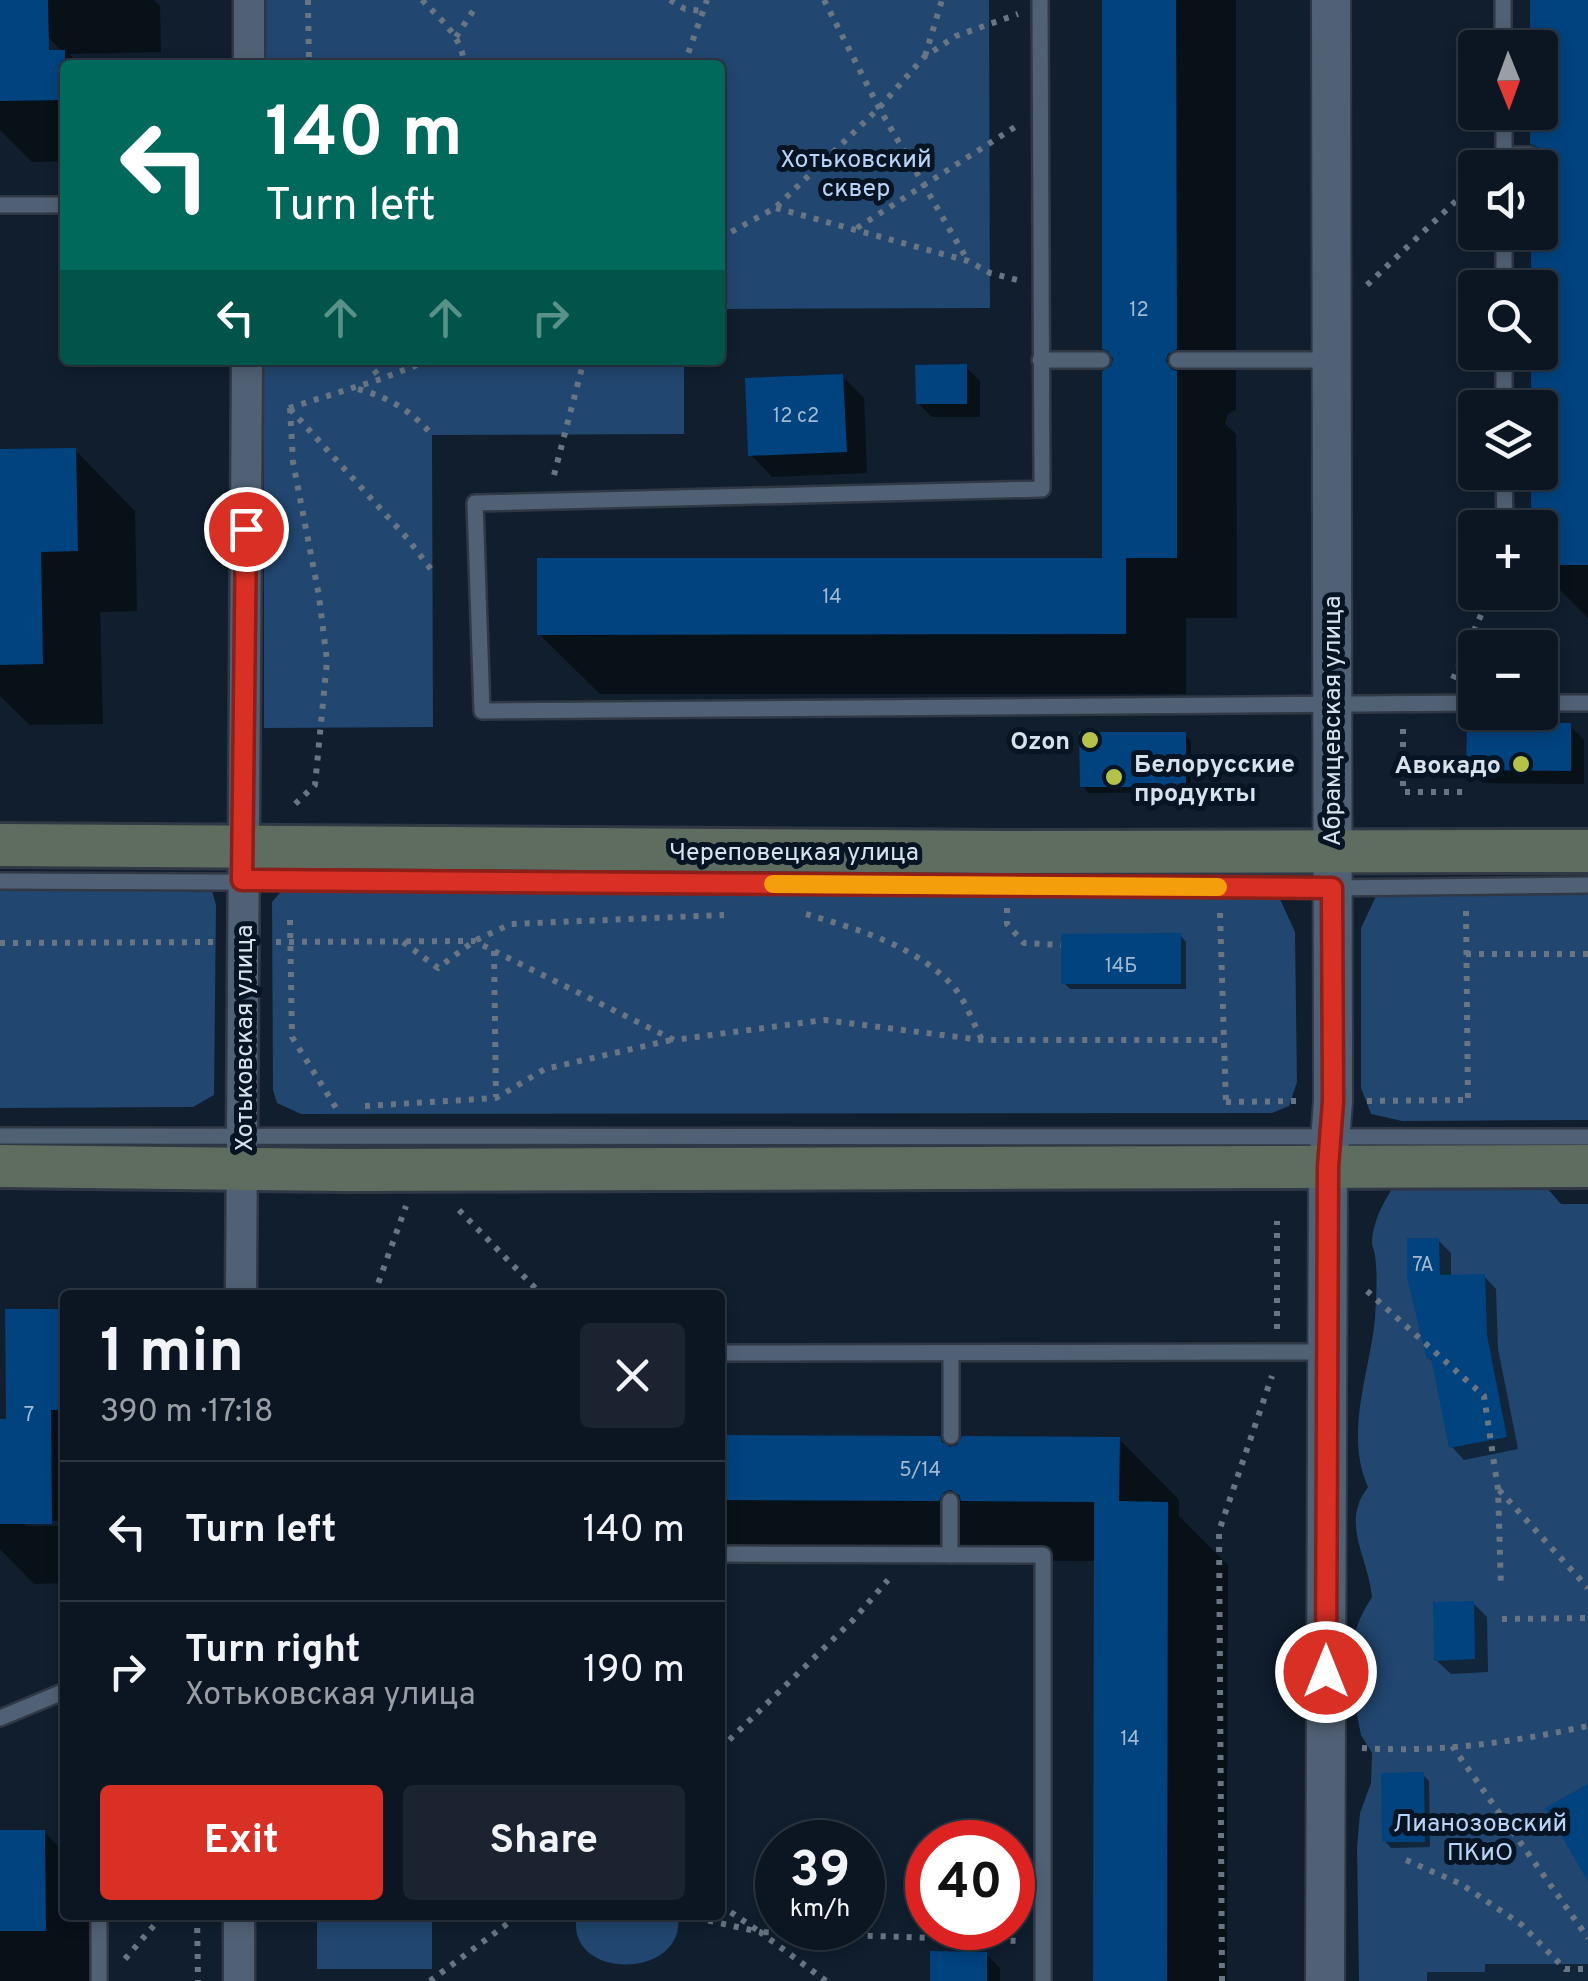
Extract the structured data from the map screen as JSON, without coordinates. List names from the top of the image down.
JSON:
{
  "streets": {
    "main road": ["Череповецкая улица"],
    "street": ["Абрамцевская улица", "Хотьковская улица"]
  },
  "crossings": [
    ["Абрамцевская улица", "Череповецкая улица"],
    ["Череповецкая улица", "Хотьковская улица"]
  ],
  "parks": ["Хотьковский сквер", "Лианозовский ПКиО"],
  "places": ["Ozon", "Авокадо", "Белорусские продукты"],
  "house_numbers": [
    "12",
    "12 с2",
    "14",
    "14Б",
    "7А",
    "7",
    "5/14",
    "14"
  ],
  "north": "bottom",
  "page": {
    "map_buttons": ["+", "−"],
    "turn": ["140 m", "Turn left"],
    "heading": ["1 min", "390 m · 17:18"],
    "list": [
      {
        "name": "Turn left",
        "value": "140 m"
      },
      {
        "name": "Turn right",
        "note": "Хотьковская улица",
        "value": "190 m"
      }
    ],
    "buttons": ["Exit", "Share"],
    "speed": "39 km/h",
    "limit": "40"
  }
}
